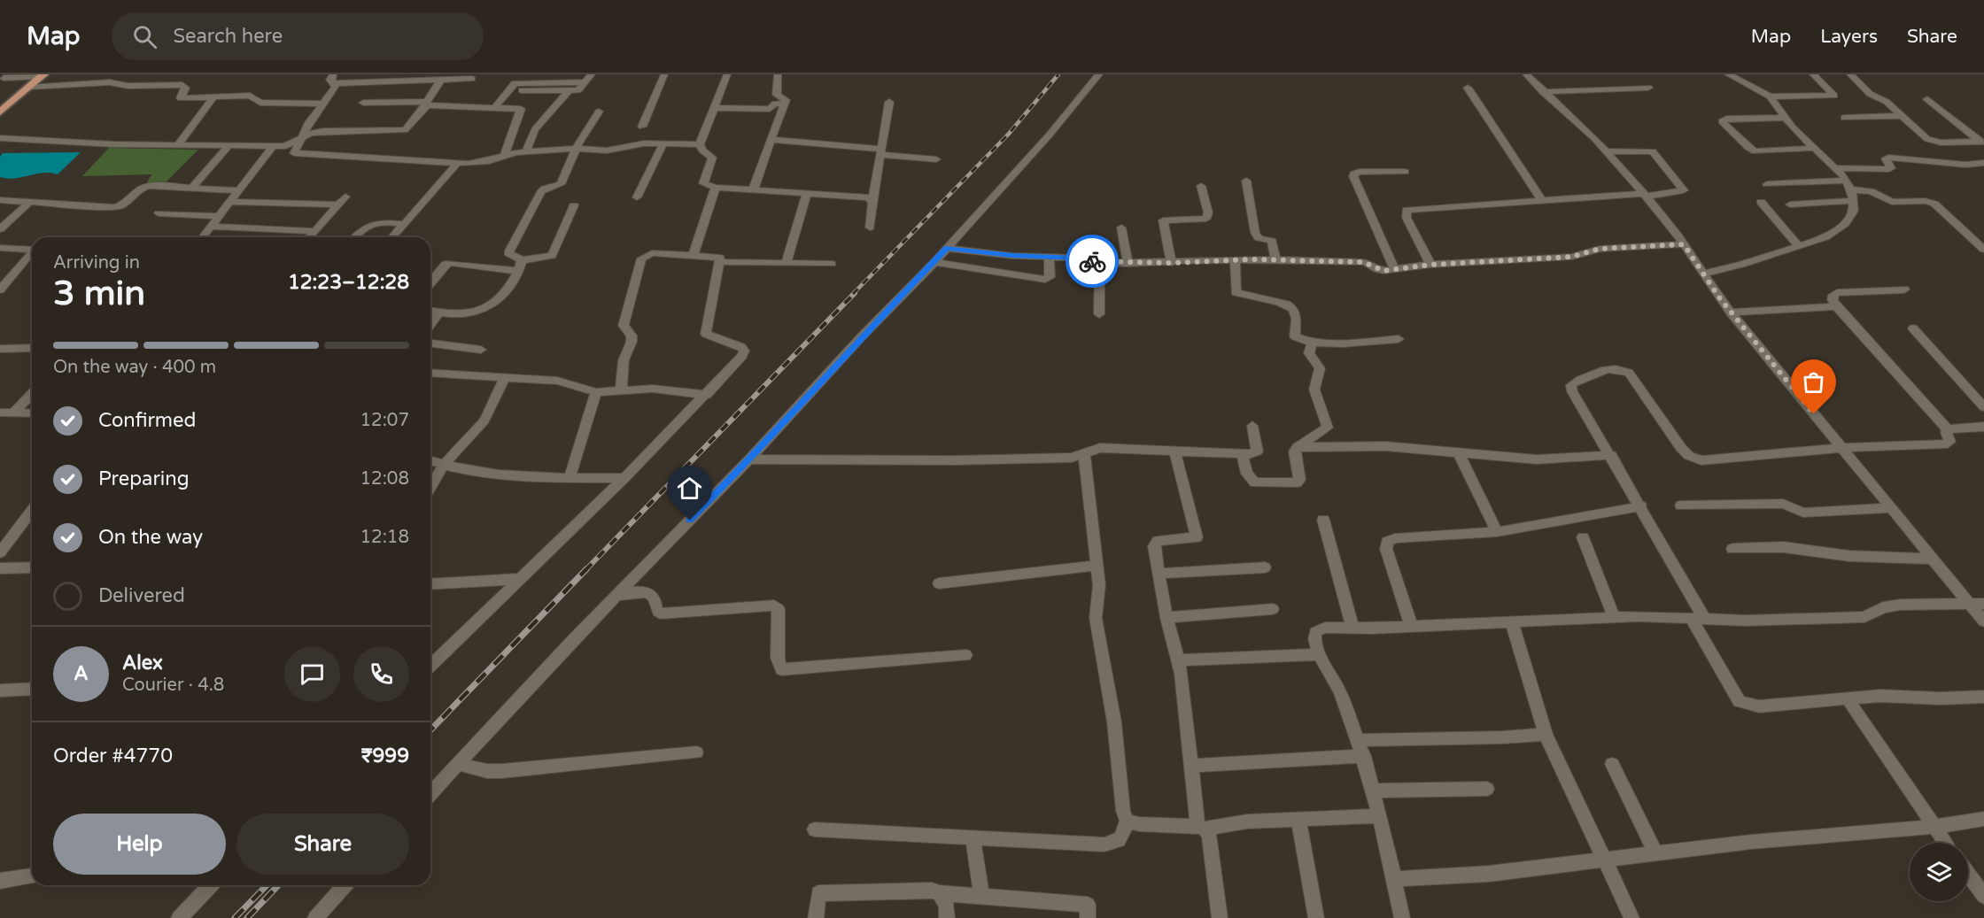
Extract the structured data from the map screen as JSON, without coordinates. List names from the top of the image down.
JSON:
{
  "page": {
    "header": "Map",
    "search": "Search here",
    "nav": ["Map", "Layers", "Share"],
    "heading": ["3 min", "Arriving in", "12:23–12:28"],
    "panel": [
      "Alex",
      "Courier · 4.8",
      "Order #4770",
      "₹999"
    ],
    "bar": "On the way · 400 m",
    "list": [
      ["Confirmed", "12:07"],
      ["Preparing", "12:08"],
      ["On the way", "12:18"],
      "Delivered"
    ],
    "round": "A",
    "buttons": ["Help", "Share"]
  }
}
